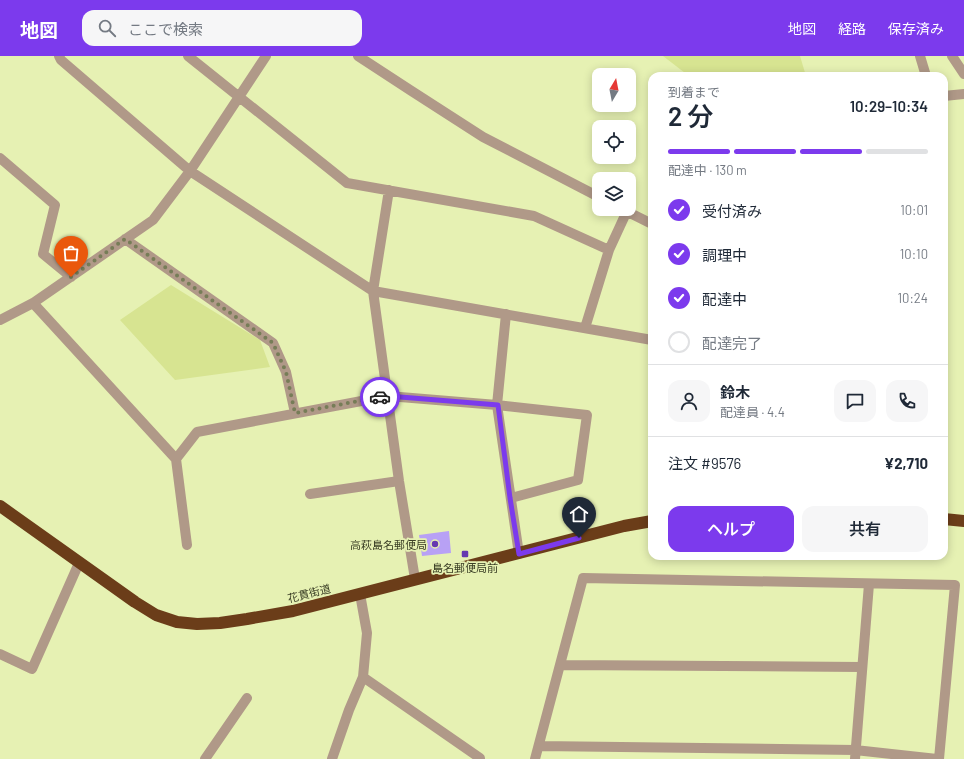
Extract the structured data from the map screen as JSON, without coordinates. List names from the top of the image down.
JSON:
{
  "streets": {
    "highway": ["花貫街道"]
  },
  "places": {
    "other": ["高萩島名郵便局"],
    "transit": ["島名郵便局前"]
  },
  "north": "top",
  "page": {
    "header": "地図",
    "search": "ここで検索",
    "nav": ["地図", "経路", "保存済み"],
    "heading": ["2 分", "到着まで", "10:29–10:34"],
    "panel": [
      "鈴木",
      "配達員 · 4.4",
      "注文 #9576",
      "¥2,710"
    ],
    "bar": "配達中 · 130 m",
    "list": [
      ["受付済み", "10:01"],
      ["調理中", "10:10"],
      ["配達中", "10:24"],
      "配達完了"
    ],
    "buttons": ["ヘルプ", "共有"]
  }
}
